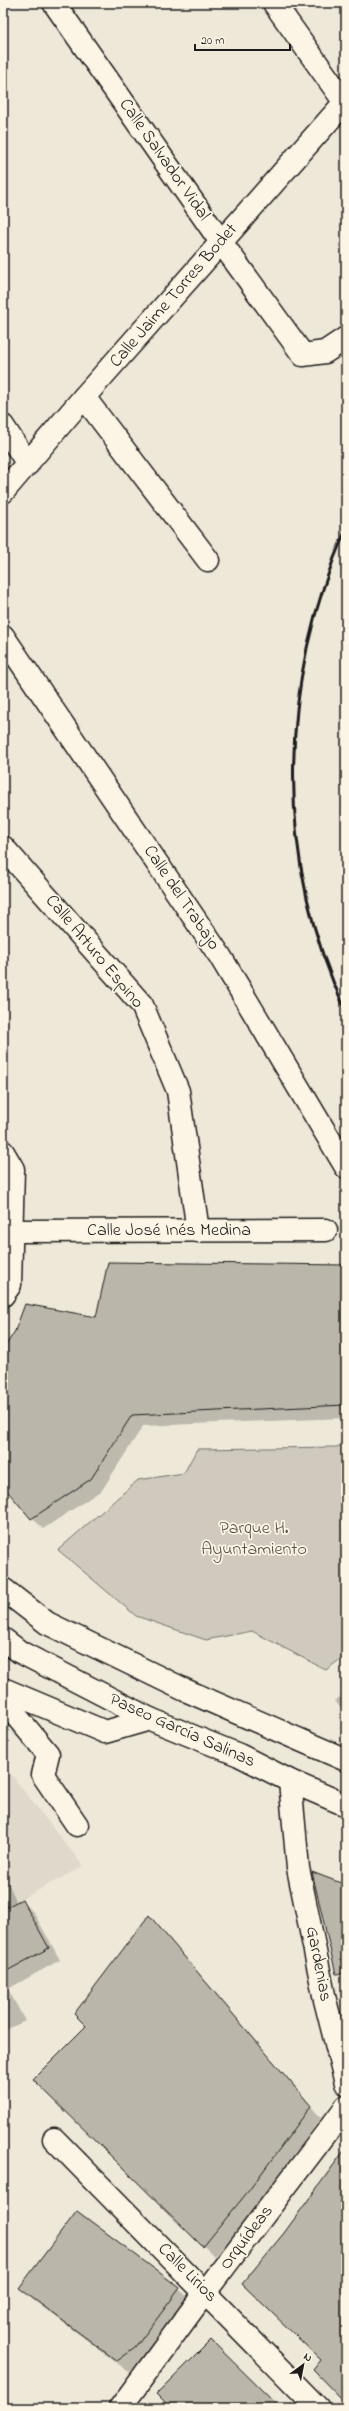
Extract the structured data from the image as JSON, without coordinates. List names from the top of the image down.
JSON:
{
  "streets": {
    "street": [
      "Calle Salvador Vidal",
      "Calle Jaime Torres Bodet",
      "Calle del Trabajo",
      "Calle Arturo Espino",
      "Calle José Inés Medina",
      "Paseo García Salinas",
      "Gardenias",
      "Orquídeas",
      "Calle Lirios"
    ]
  },
  "crossings": [
    ["Calle Salvador Vidal", "Calle Jaime Torres Bodet"],
    ["Calle Arturo Espino", "Calle José Inés Medina"],
    ["Paseo García Salinas", "Gardenias"],
    ["Orquídeas", "Calle Lirios"]
  ],
  "parks": ["Parque H. Ayuntamiento"],
  "scale_bar": "20 m",
  "north": "top right"
}
